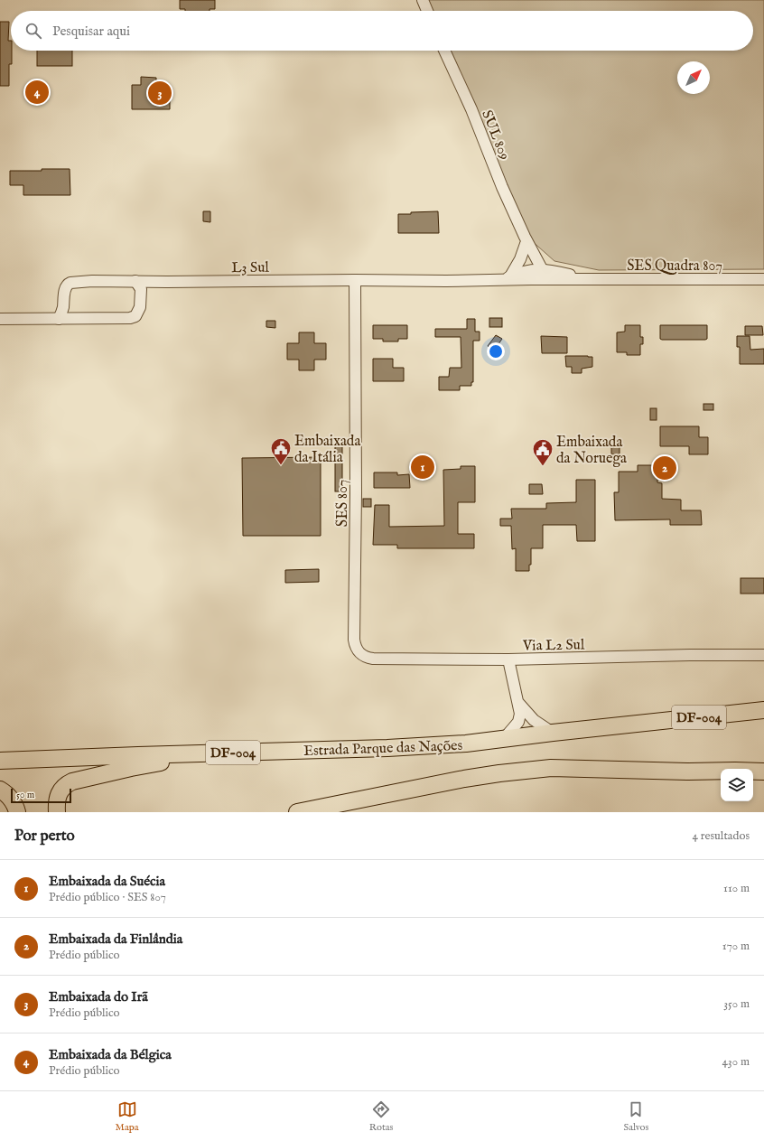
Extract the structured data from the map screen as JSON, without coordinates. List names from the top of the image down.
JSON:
{
  "streets": {
    "highway": ["DF-004", "Estrada Parque das Nações"],
    "street": [
      "SUL 809",
      "SES Quadra 807",
      "L3 Sul",
      "SES 807",
      "Via L2 Sul"
    ]
  },
  "crossings": [
    ["SUL 809", "SES Quadra 807"],
    ["SES Quadra 807", "L3 Sul"],
    ["SES Quadra 807", "SES 807"],
    ["L3 Sul", "SES 807"],
    ["SES 807", "Via L2 Sul"]
  ],
  "places": {
    "public building": ["Embaixada da Itália", "Embaixada da Noruega"]
  },
  "scale_bar": "50 m",
  "north": "top right",
  "page": {
    "search": "Pesquisar aqui",
    "pins": [
      "4",
      "3",
      "1",
      "2"
    ],
    "scale": "50 m",
    "heading": ["Por perto", "4 resultados"],
    "list": [
      {
        "mark": "1",
        "name": "Embaixada da Suécia",
        "note": "Prédio público · SES 807",
        "value": "110 m"
      },
      {
        "mark": "2",
        "name": "Embaixada da Finlândia",
        "note": "Prédio público",
        "value": "170 m"
      },
      {
        "mark": "3",
        "name": "Embaixada do Irã",
        "note": "Prédio público",
        "value": "350 m"
      },
      {
        "mark": "4",
        "name": "Embaixada da Bélgica",
        "note": "Prédio público",
        "value": "430 m"
      }
    ],
    "nav": ["Mapa", "Rotas", "Salvos"]
  }
}
